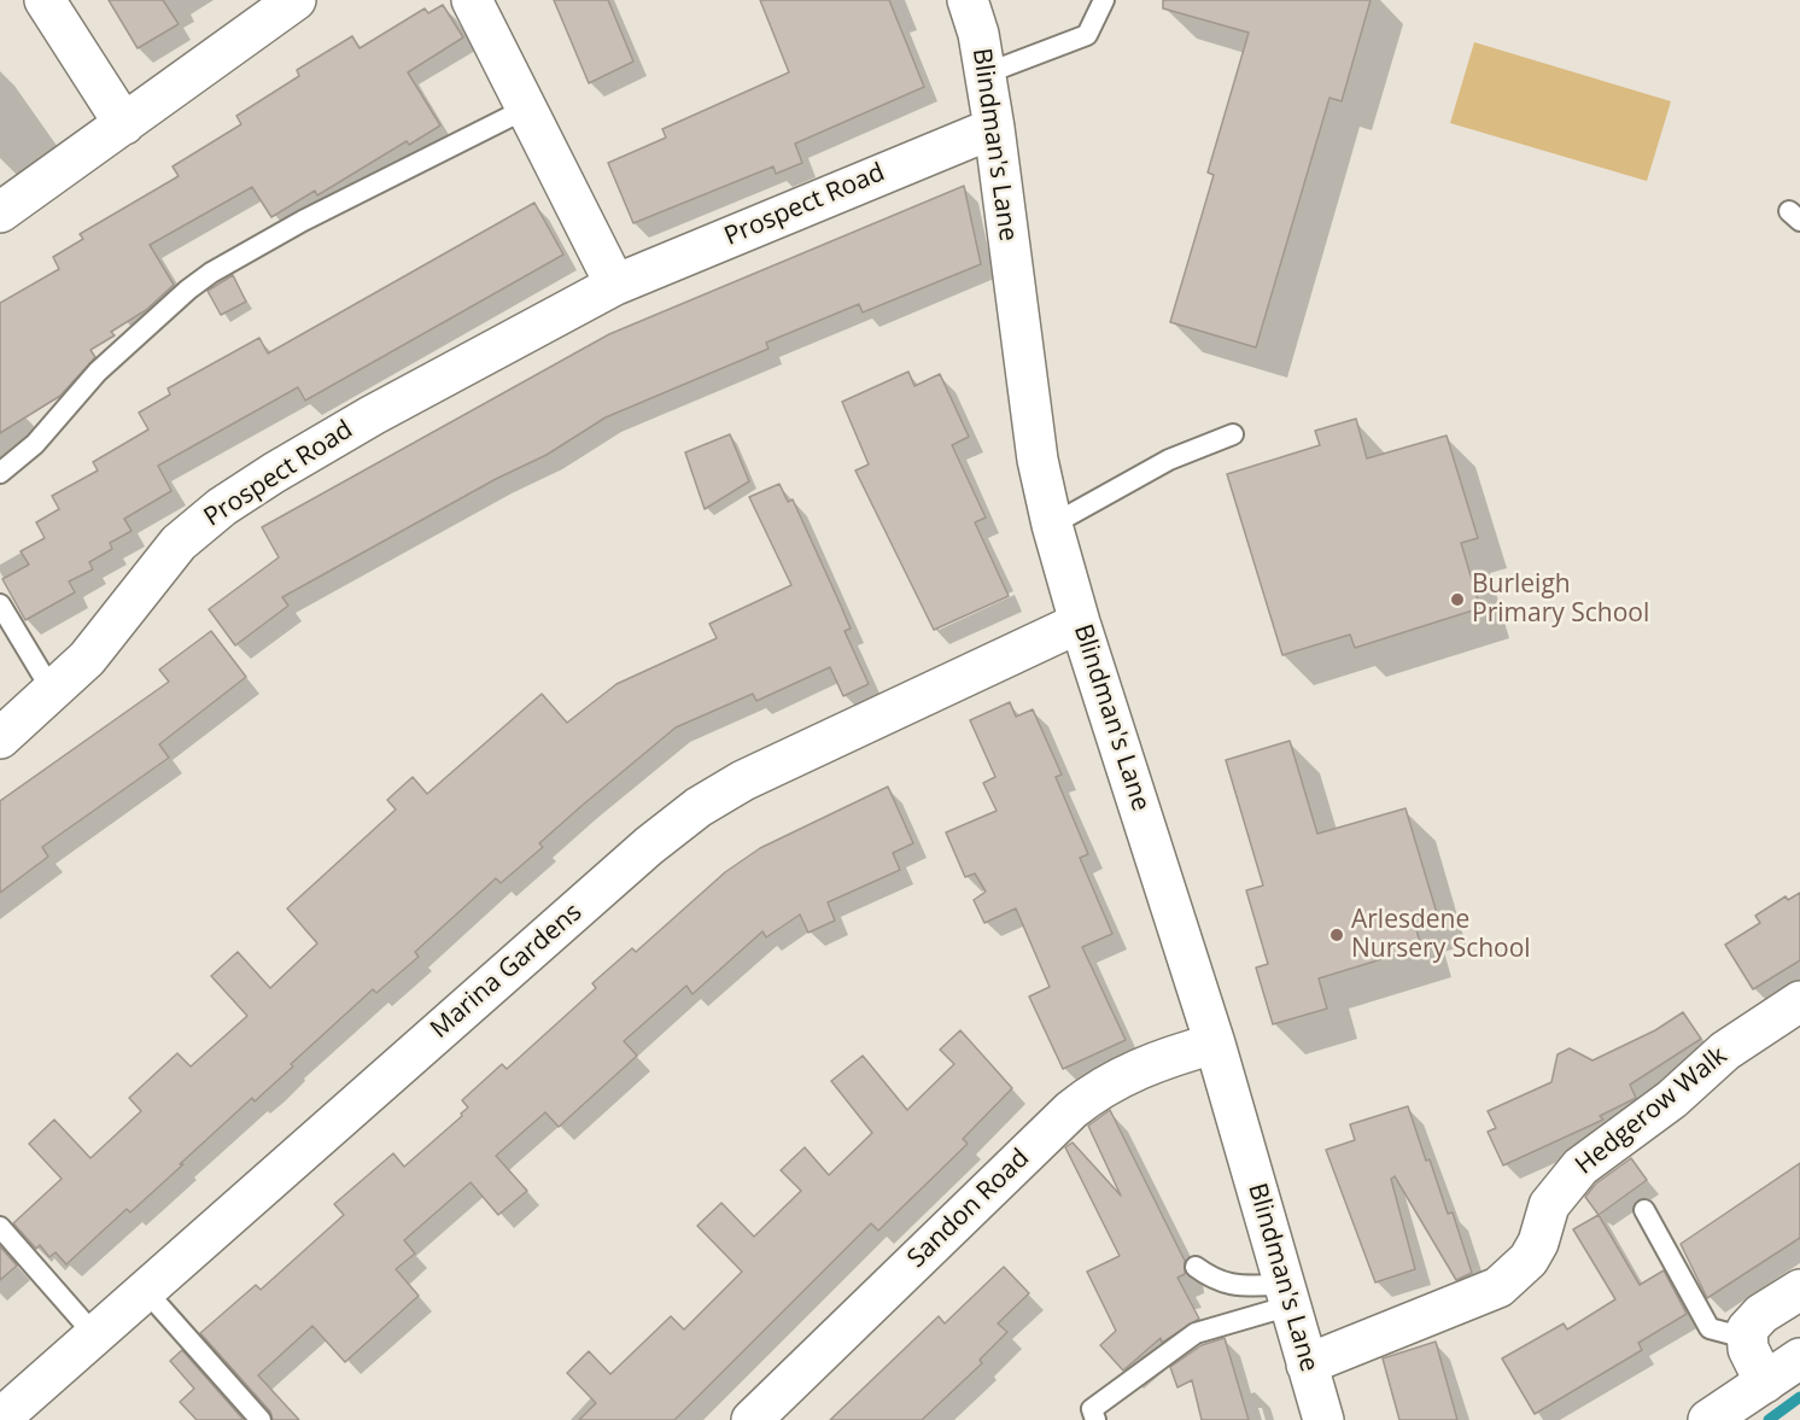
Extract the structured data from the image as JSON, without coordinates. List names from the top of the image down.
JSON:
{
  "streets": {
    "street": [
      "Blindman's Lane",
      "Prospect Road",
      "Marina Gardens",
      "Hedgerow Walk",
      "Sandon Road"
    ]
  },
  "crossings": [
    ["Blindman's Lane", "Prospect Road"],
    ["Blindman's Lane", "Marina Gardens"],
    ["Blindman's Lane", "Hedgerow Walk"],
    ["Blindman's Lane", "Sandon Road"]
  ],
  "places": ["Burleigh Primary School", "Arlesdene Nursery School"]
}
